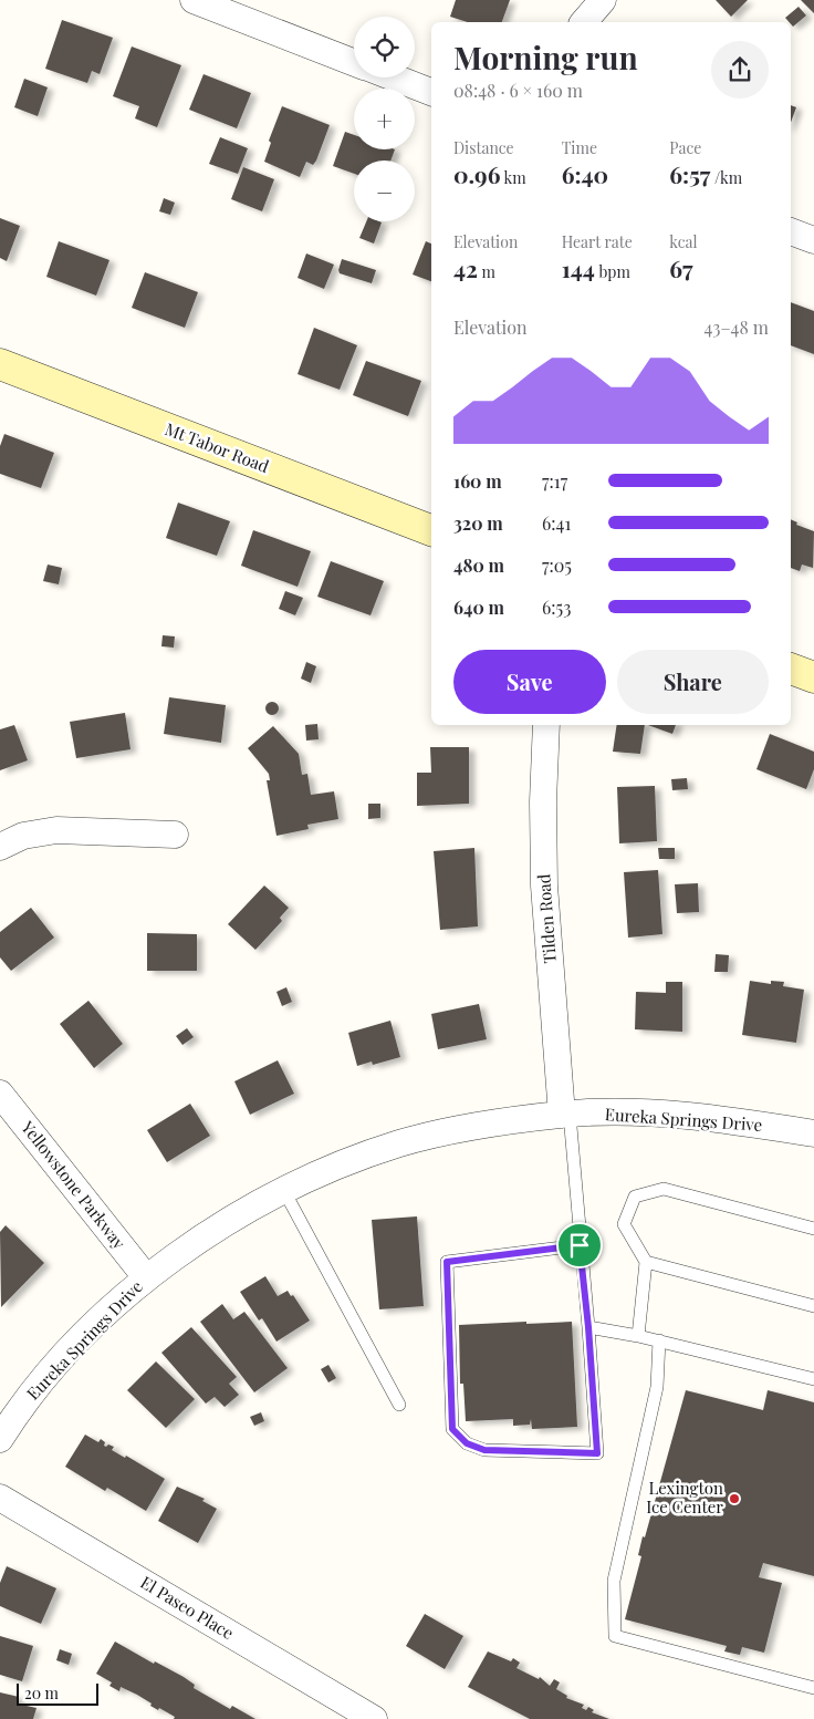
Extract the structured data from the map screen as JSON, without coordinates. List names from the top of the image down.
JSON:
{
  "streets": {
    "street": [
      "Mt Tabor Road",
      "Tilden Road",
      "Eureka Springs Drive",
      "Yellowstone Parkway",
      "El Paseo Place"
    ]
  },
  "crossings": [
    ["Tilden Road", "Eureka Springs Drive"],
    ["Eureka Springs Drive", "Yellowstone Parkway"]
  ],
  "places": ["Lexington Ice Center"],
  "scale_bar": "20 m",
  "page": {
    "map_buttons": ["+", "−"],
    "heading": ["Morning run", "08:48 · 6 × 160 m"],
    "stats": [
      ["Distance", "0.96 km"],
      ["Time", "6:40"],
      ["Pace", "6:57 /km"],
      ["Elevation", "42 m"],
      ["Heart rate", "144 bpm"],
      ["kcal", "67"]
    ],
    "chart": ["Elevation", "43–48 m"],
    "list": [
      {
        "name": "160 m",
        "note": "7:17"
      },
      {
        "name": "320 m",
        "note": "6:41"
      },
      {
        "name": "480 m",
        "note": "7:05"
      },
      {
        "name": "640 m",
        "note": "6:53"
      }
    ],
    "buttons": ["Save", "Share"],
    "scale": "20 m"
  }
}
